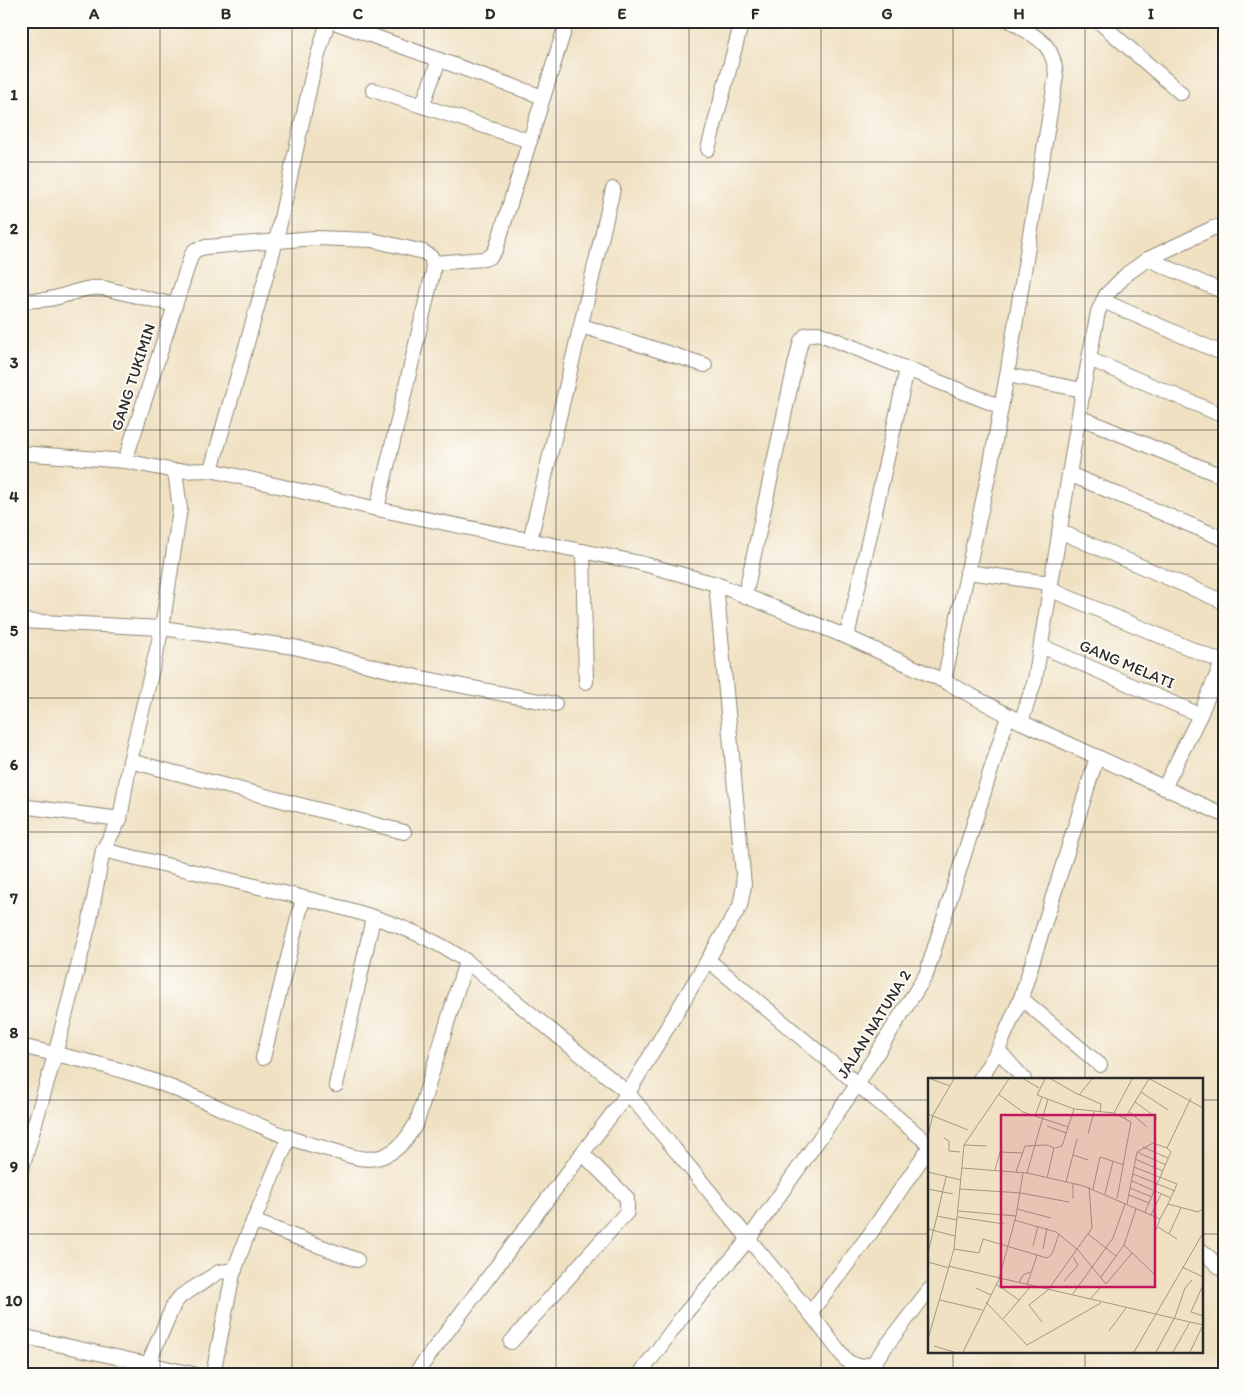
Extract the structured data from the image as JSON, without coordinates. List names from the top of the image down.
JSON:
{
  "streets": {
    "street": ["GANG TUKIMIN", "GANG MELATI", "JALAN NATUNA 2"]
  },
  "crossings": [
    ["GANG MELATI", "JALAN NATUNA 2"]
  ],
  "grid": {
    "columns": [
      "A",
      "B",
      "C",
      "D",
      "E",
      "F",
      "G",
      "H",
      "I"
    ],
    "rows": [
      "1",
      "2",
      "3",
      "4",
      "5",
      "6",
      "7",
      "8",
      "9",
      "10"
    ]
  }
}
